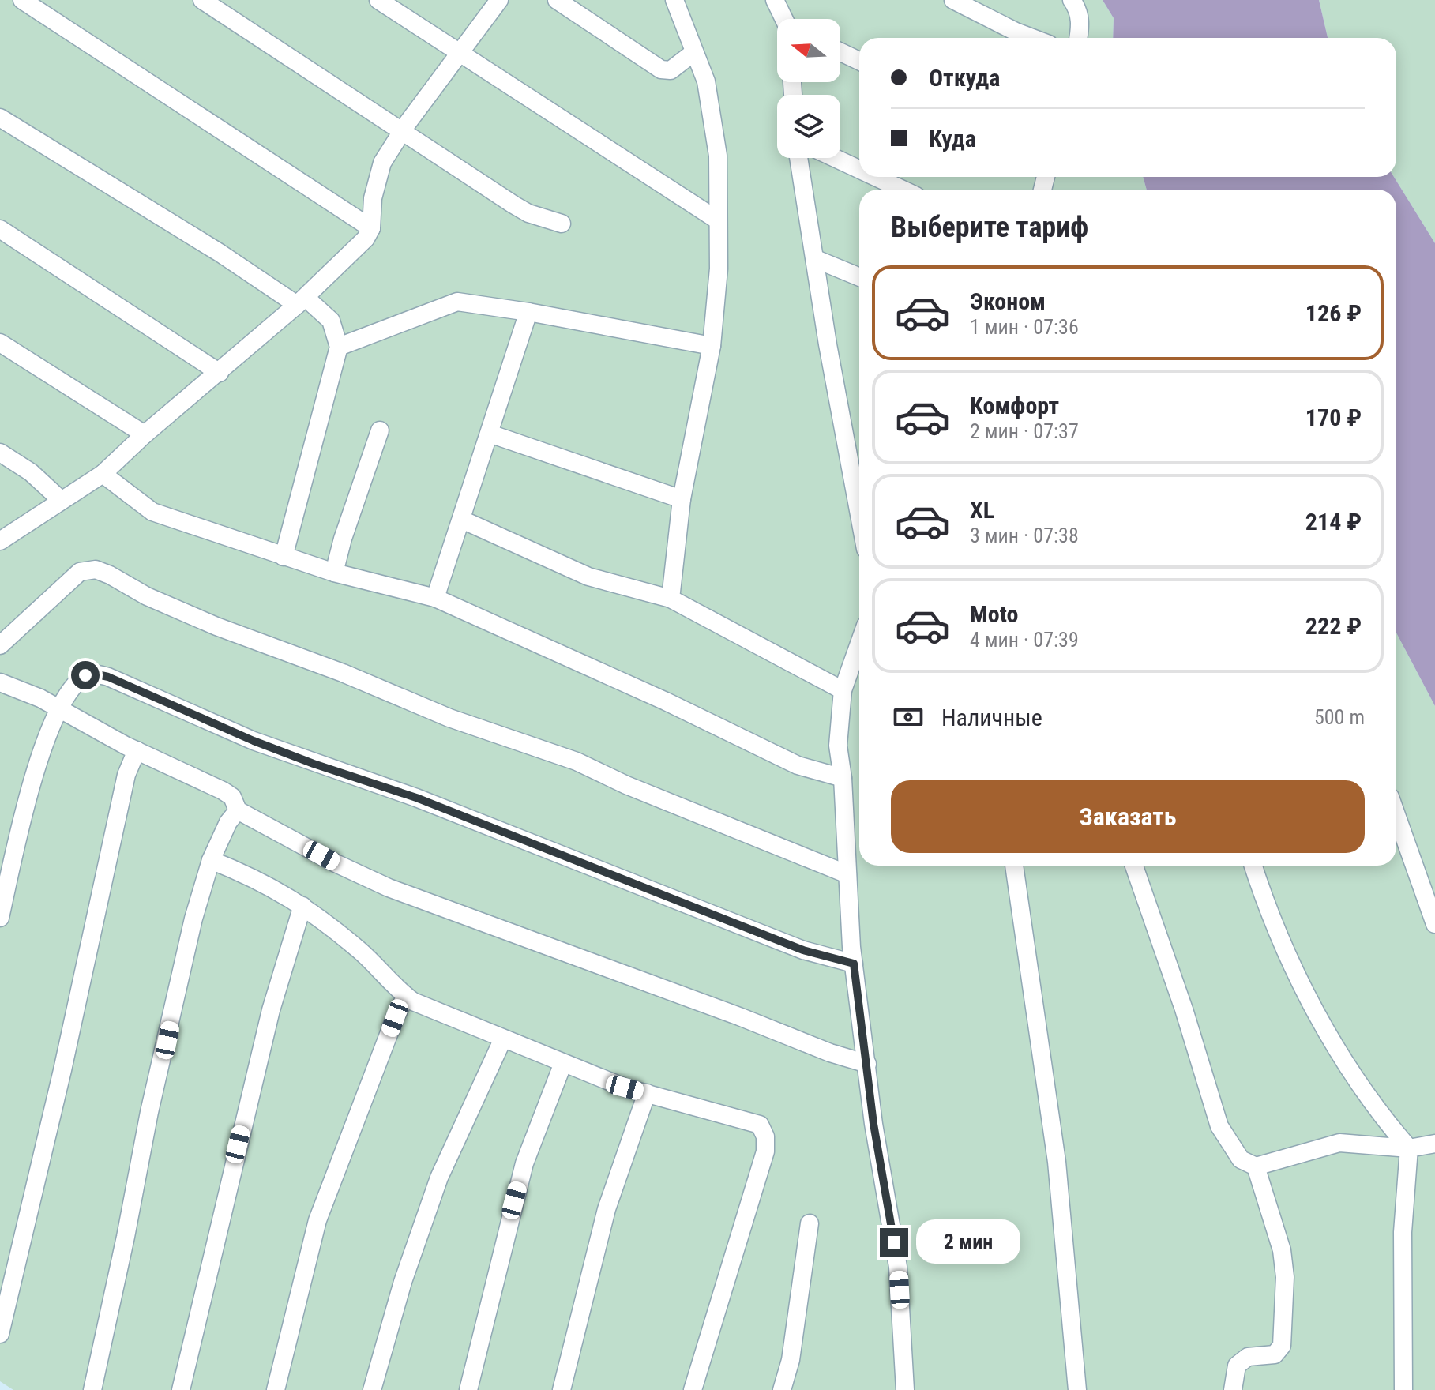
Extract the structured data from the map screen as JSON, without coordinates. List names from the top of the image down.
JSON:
{
  "north": "left",
  "page": {
    "banner": ["Откуда", "Куда"],
    "heading": "Выберите тариф",
    "list": [
      {
        "name": "Эконом",
        "note": "1 мин · 07:36",
        "value": "126 ₽"
      },
      {
        "name": "Комфорт",
        "note": "2 мин · 07:37",
        "value": "170 ₽"
      },
      {
        "name": "XL",
        "note": "3 мин · 07:38",
        "value": "214 ₽"
      },
      {
        "name": "Moto",
        "note": "4 мин · 07:39",
        "value": "222 ₽"
      }
    ],
    "pay": ["Наличные", "500 m"],
    "buttons": "Заказать",
    "bubble": "2 мин"
  }
}
